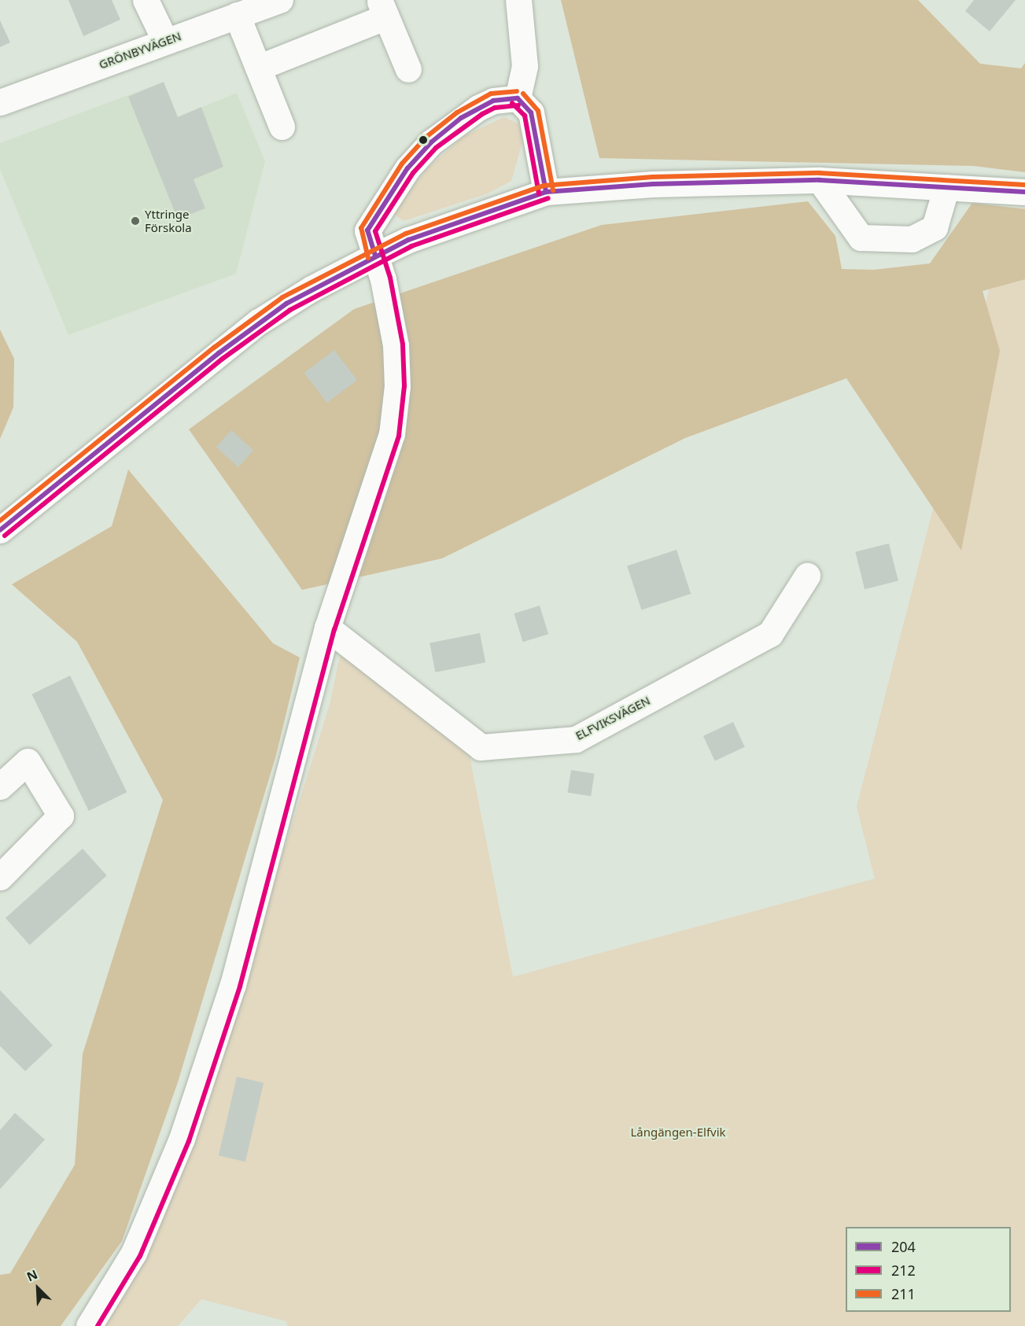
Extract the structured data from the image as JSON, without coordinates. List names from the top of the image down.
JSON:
{
  "streets": {
    "street": ["GRÖNBYVÄGEN", "ELFVIKSVÄGEN"]
  },
  "parks": ["Långängen-Elfvik"],
  "places": ["Yttringe Förskola"],
  "lines": ["transit line 211", "transit line 204", "transit line 212"],
  "legend": ["204", "212", "211"],
  "north": "top left"
}
